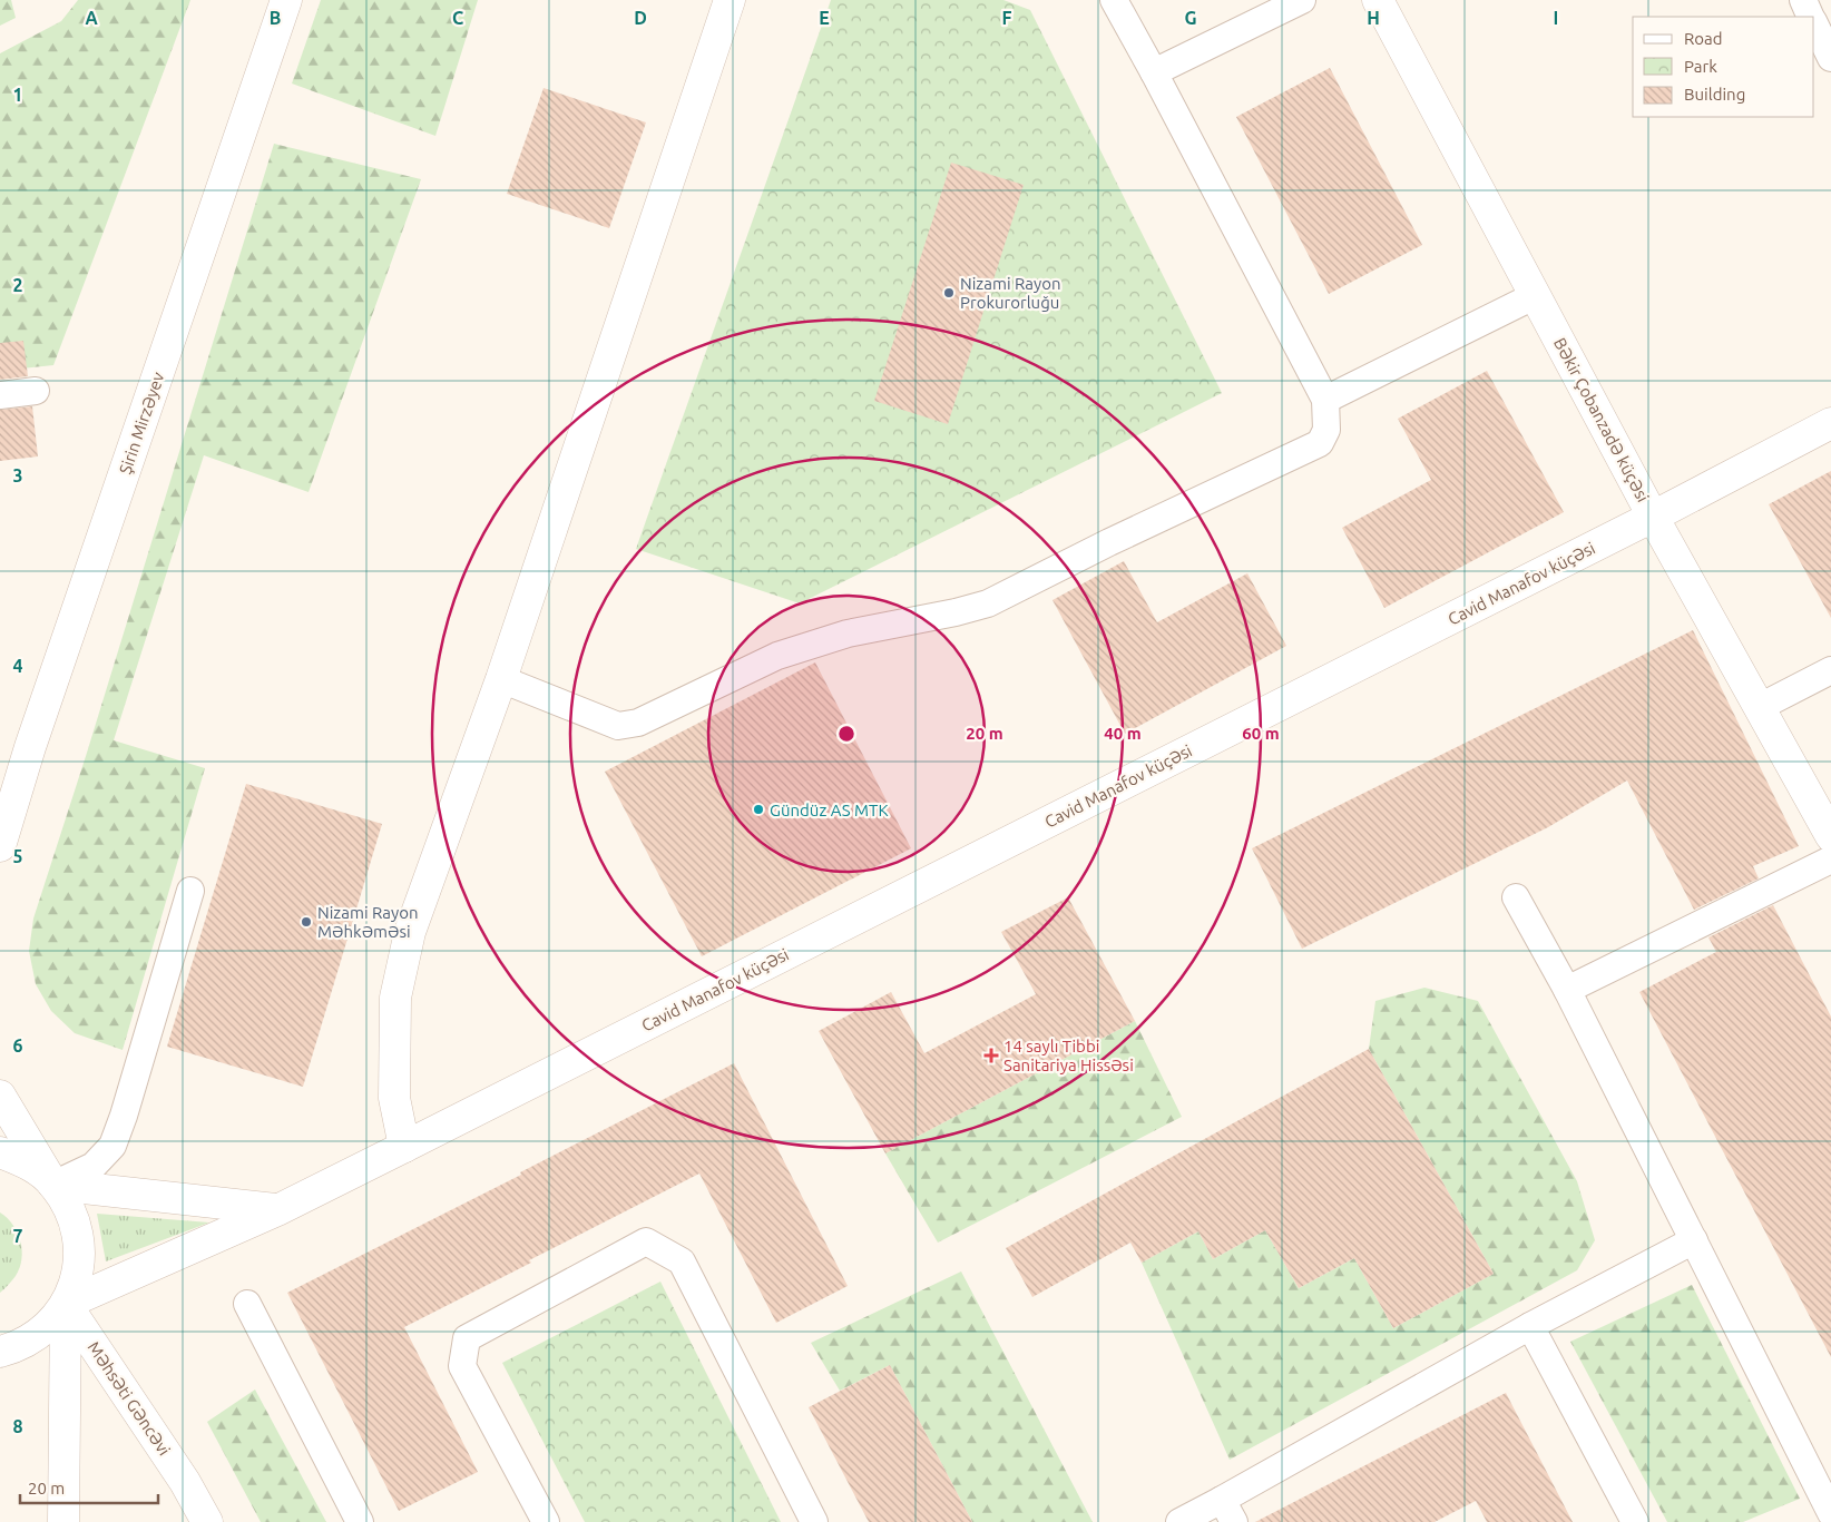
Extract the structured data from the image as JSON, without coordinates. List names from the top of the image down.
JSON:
{
  "streets": {
    "street": [
      "Bəkir Çobanzadə küçəsi",
      "Şirin Mirzəyev",
      "Cavid Manafov küçəsi",
      "Məhsəti Gəncəvi"
    ]
  },
  "crossings": [
    ["Bəkir Çobanzadə küçəsi", "Cavid Manafov küçəsi"],
    ["Cavid Manafov küçəsi", "Məhsəti Gəncəvi"]
  ],
  "places": {
    "other": ["Nizami Rayon Prokurorluğu", "Gündüz AS MTK", "Nizami Rayon Məhkəməsi"],
    "health": ["14 saylı Tibbi Sanitariya Hissəsi"]
  },
  "legend": ["Road", "Park", "Building"],
  "scale_bar": "20 m",
  "grid": {
    "columns": [
      "A",
      "B",
      "C",
      "D",
      "E",
      "F",
      "G",
      "H",
      "I"
    ],
    "rows": [
      "1",
      "2",
      "3",
      "4",
      "5",
      "6",
      "7",
      "8"
    ]
  },
  "rings": ["20 m", "40 m", "60 m"]
}
